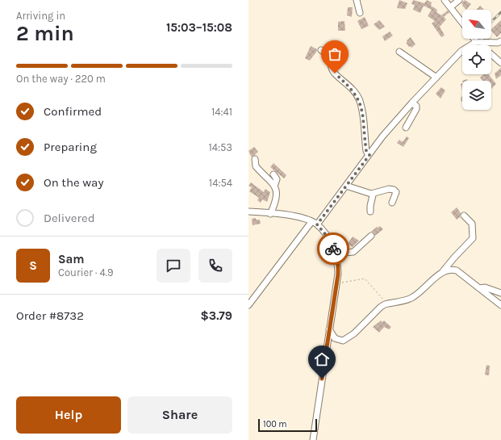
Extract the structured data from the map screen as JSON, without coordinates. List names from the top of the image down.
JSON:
{
  "scale_bar": "100 m",
  "north": "top left",
  "page": {
    "heading": ["2 min", "Arriving in", "15:03–15:08"],
    "panel": [
      "Sam",
      "Courier · 4.9",
      "Order #8732",
      "$3.79"
    ],
    "bar": "On the way · 220 m",
    "list": [
      ["Confirmed", "14:41"],
      ["Preparing", "14:53"],
      ["On the way", "14:54"],
      "Delivered"
    ],
    "round": "S",
    "buttons": ["Help", "Share"],
    "scale": "100 m"
  }
}
